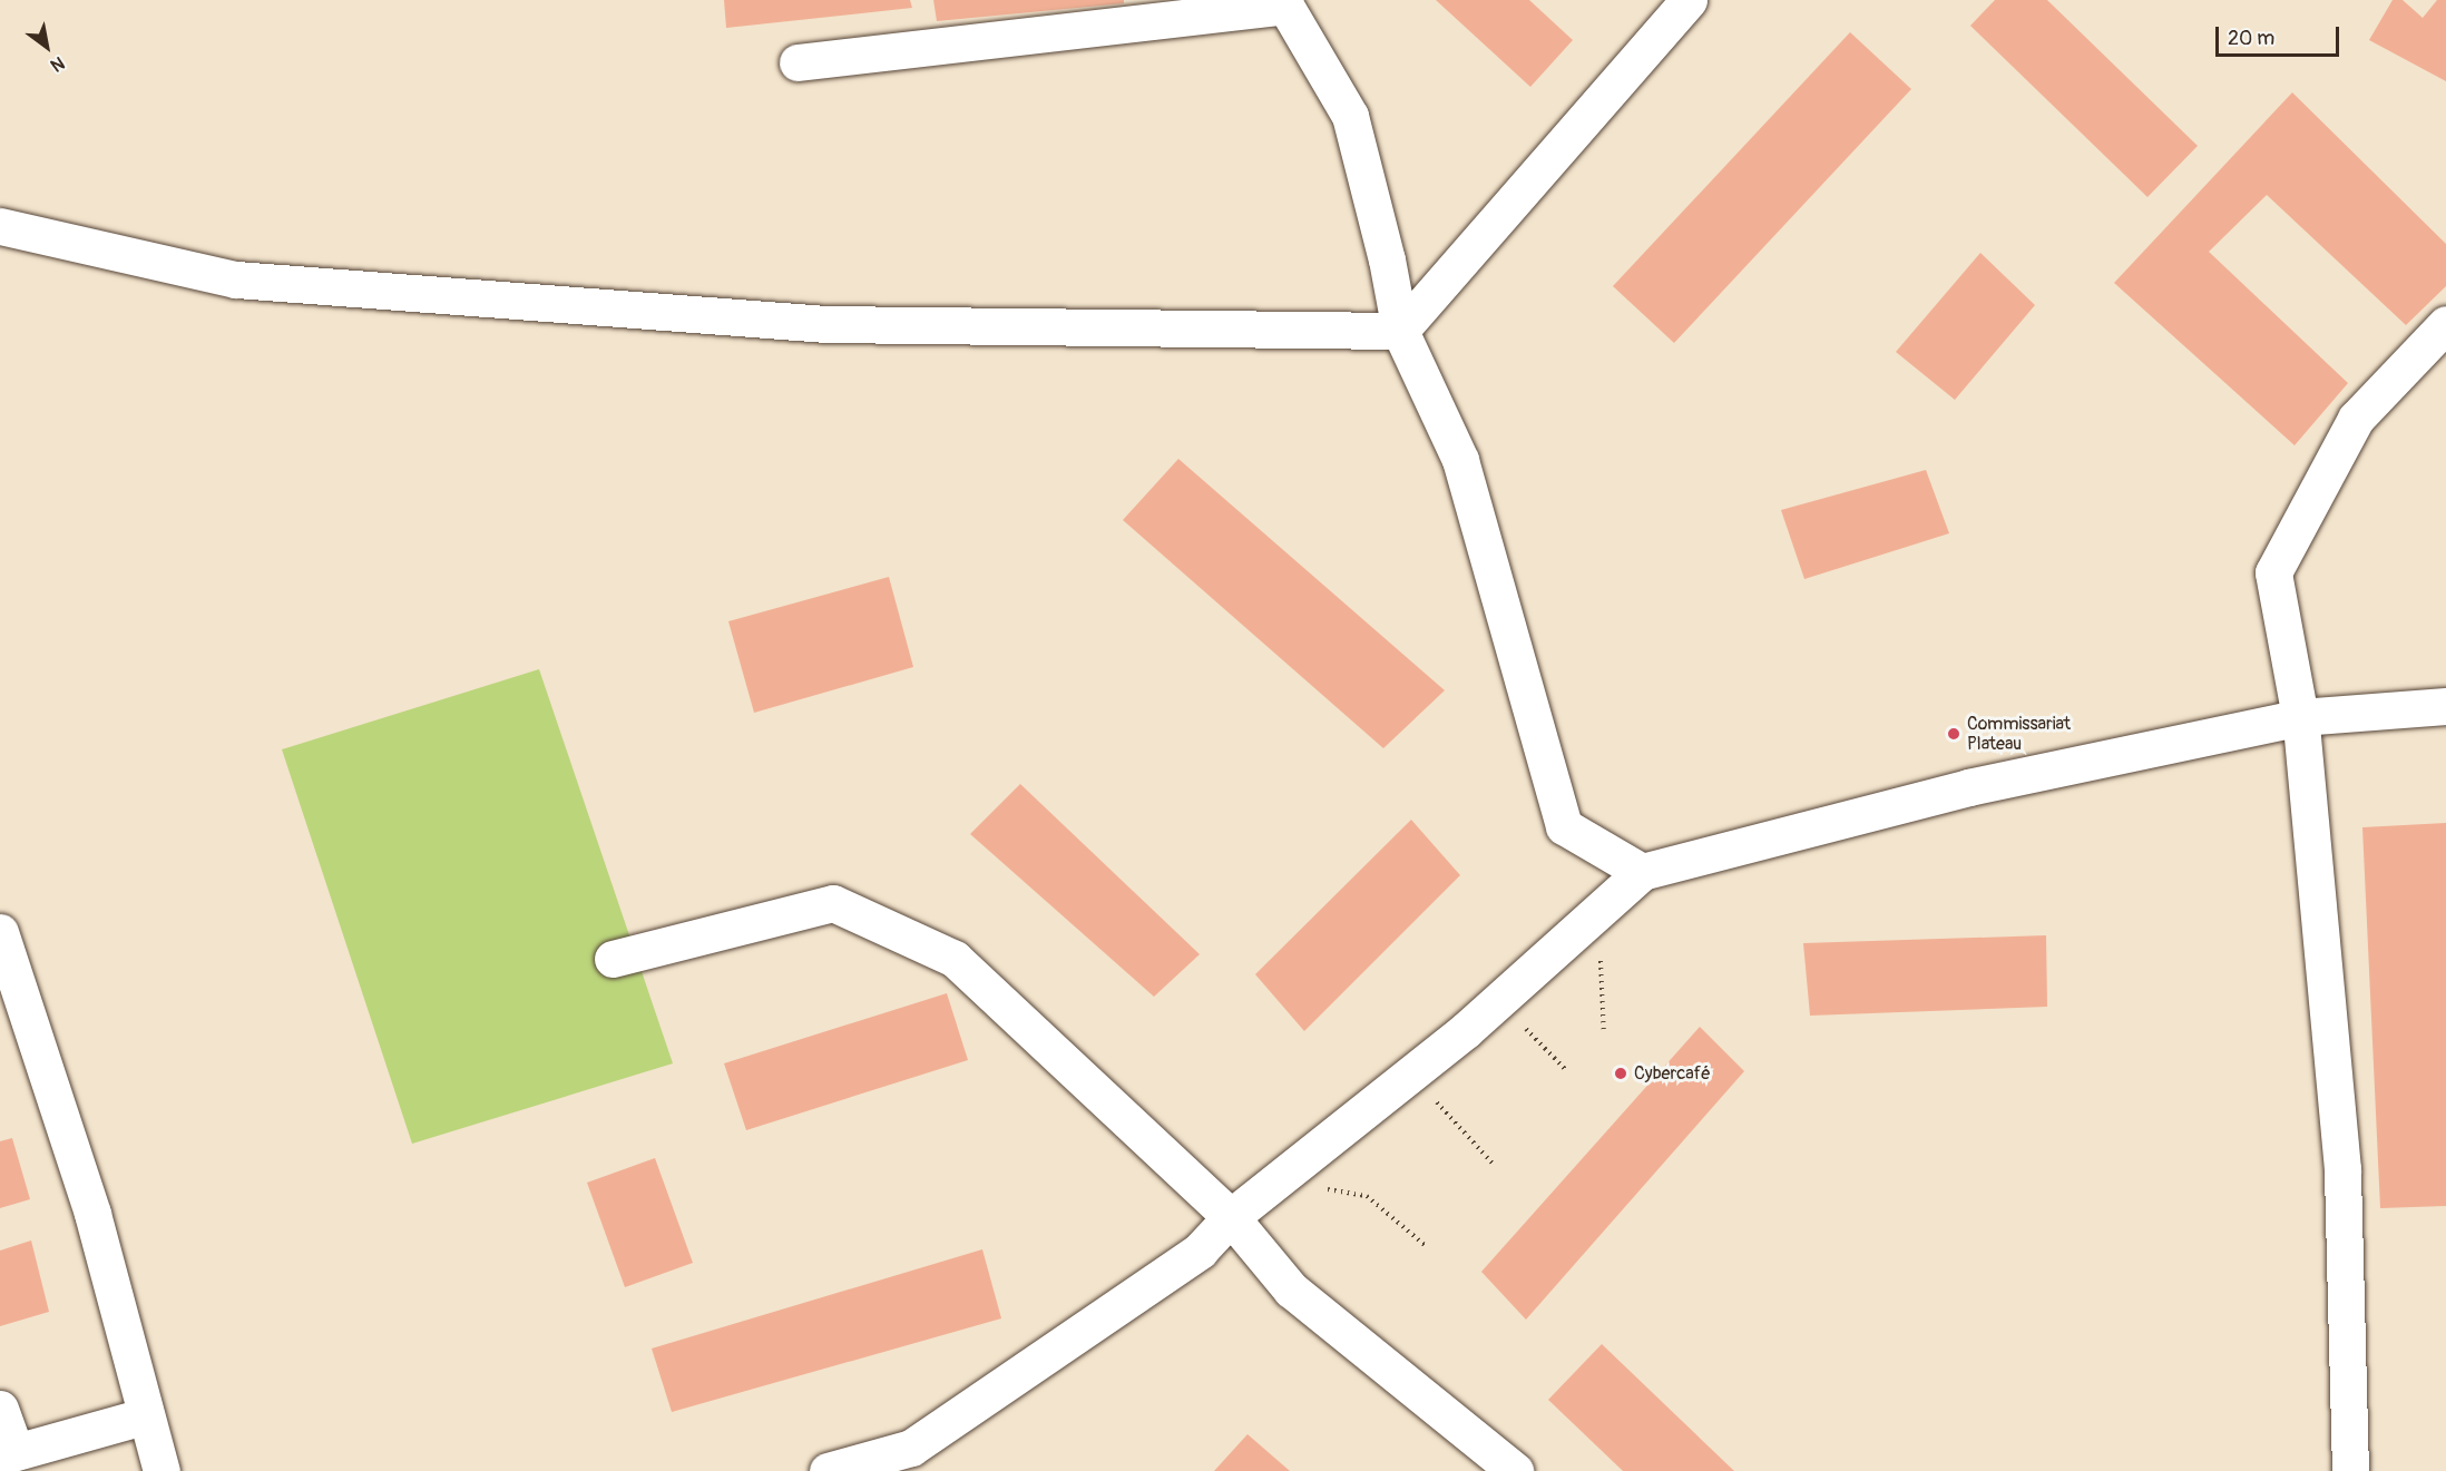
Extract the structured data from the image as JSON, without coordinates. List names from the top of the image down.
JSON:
{
  "places": ["Commissariat Plateau", "Cybercafé"],
  "scale_bar": "20 m",
  "north": "bottom right"
}
